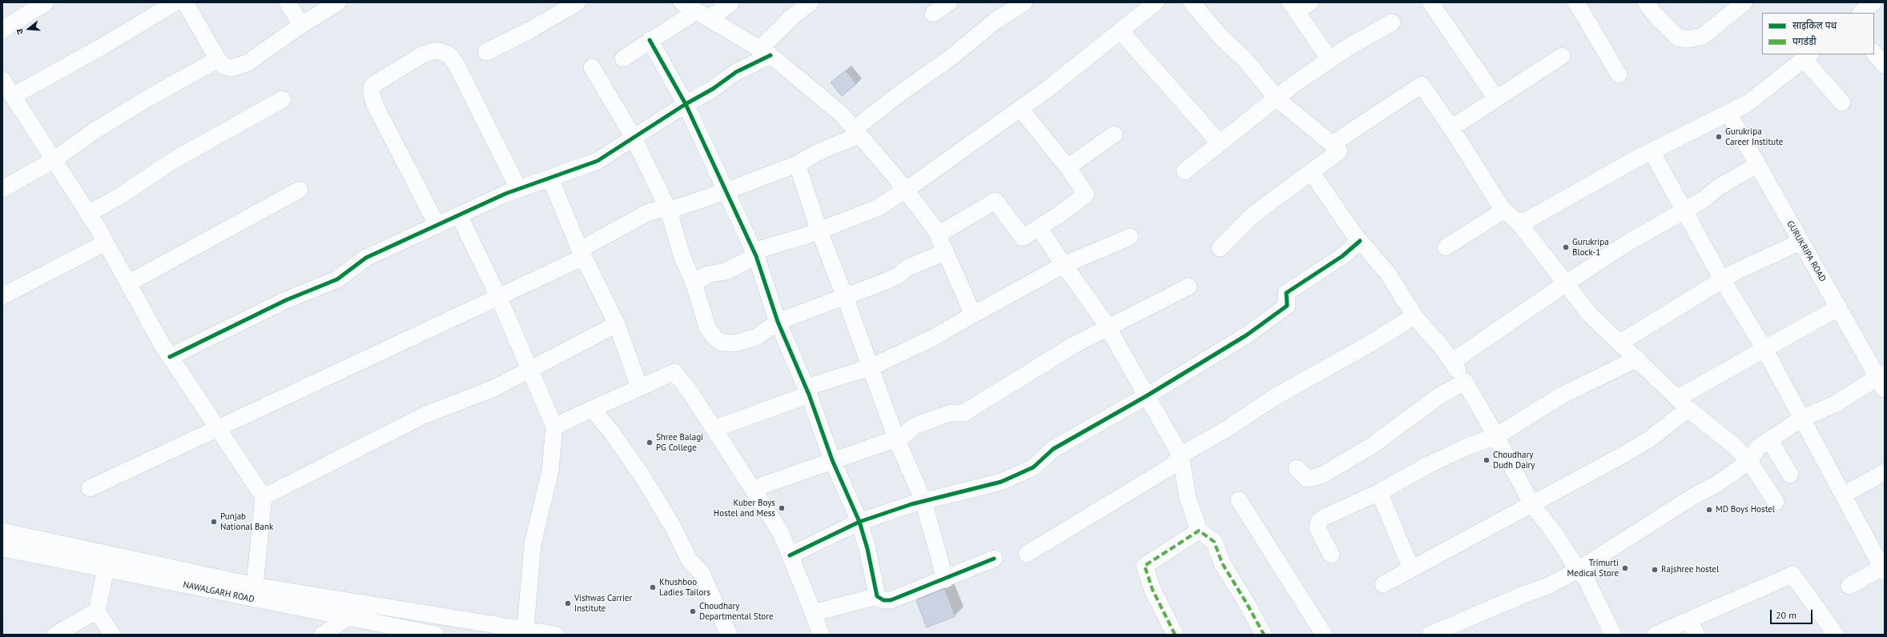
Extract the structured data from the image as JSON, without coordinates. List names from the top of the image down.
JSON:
{
  "streets": {
    "street": ["GURUKRIPA ROAD", "NAWALGARH ROAD"]
  },
  "places": [
    "Gurukripa Career Institute",
    "Gurukripa Block-1",
    "Shree Balagi PG College",
    "Choudhary Dudh Dairy",
    "Kuber Boys Hostel and Mess",
    "MD Boys Hostel",
    "Punjab National Bank",
    "Trimurti Medical Store",
    "Rajshree hostel",
    "Khushboo Ladies Tailors",
    "Vishwas Carrier Institute",
    "Choudhary Departmental Store"
  ],
  "legend": ["साइकिल पथ", "पगडंडी"],
  "scale_bar": "20 m",
  "north": "left"
}
